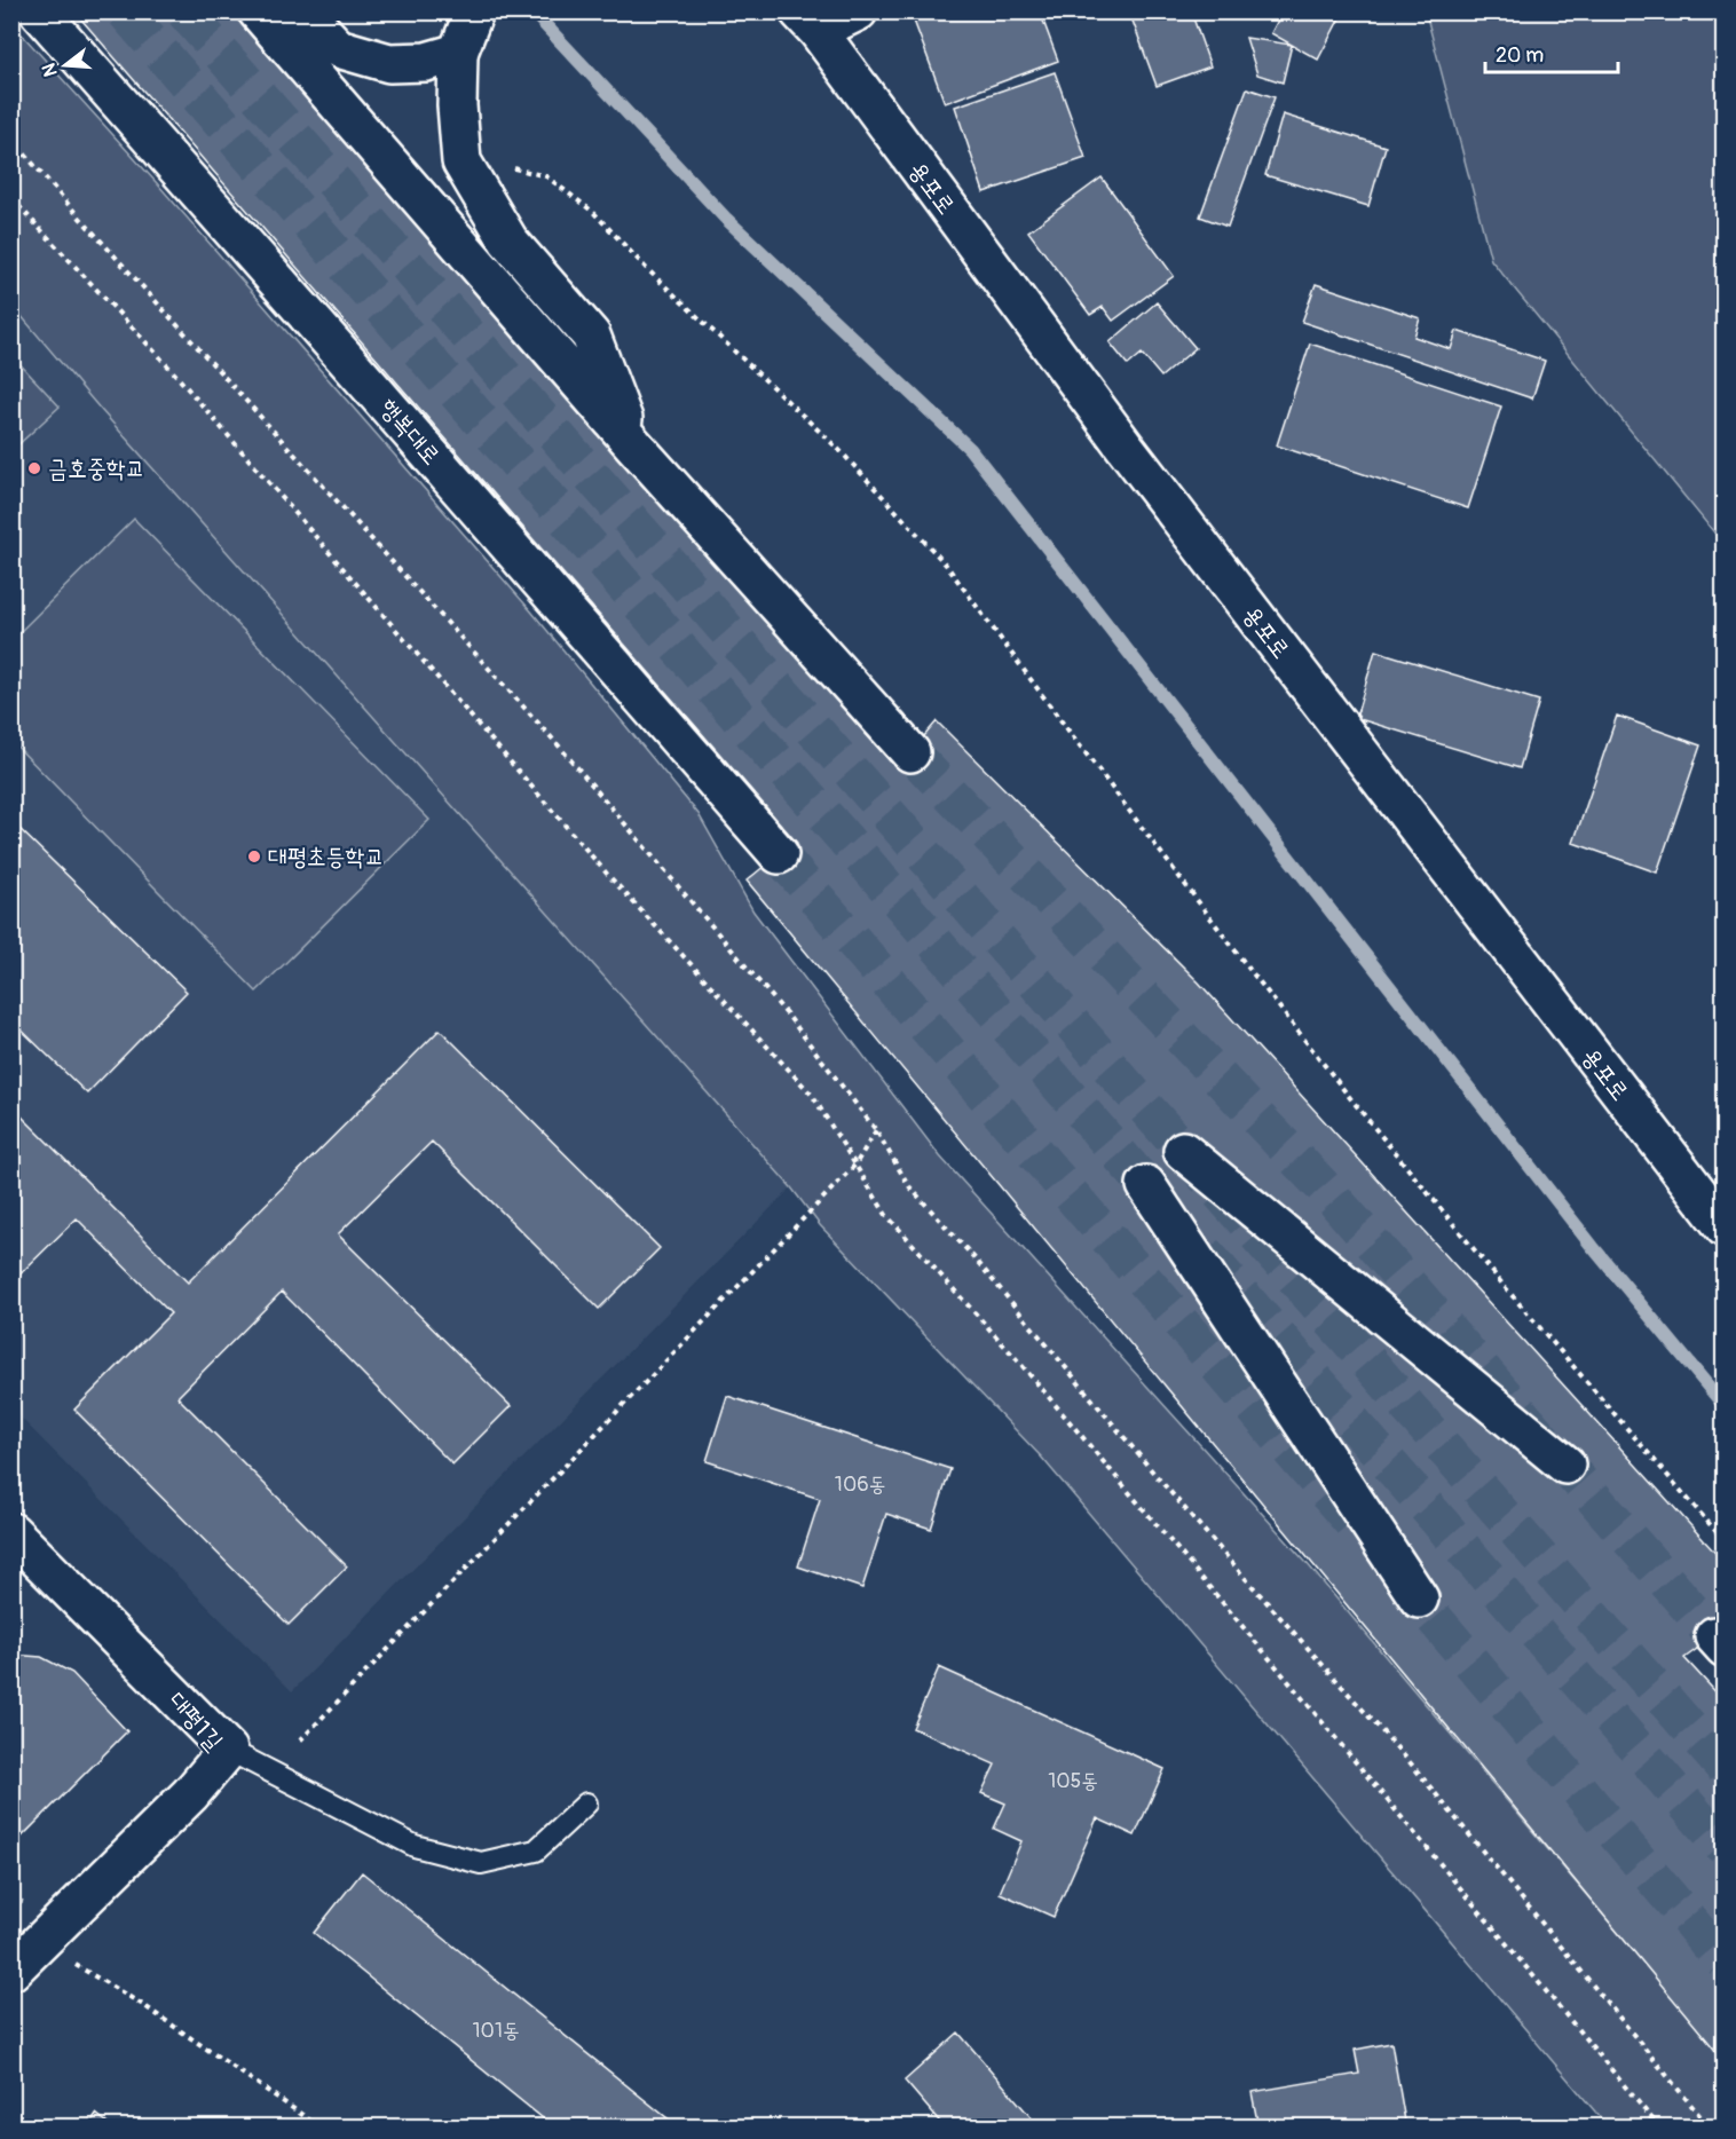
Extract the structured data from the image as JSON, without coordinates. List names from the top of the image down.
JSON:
{
  "streets": {
    "main road": ["용포로", "행복대로", "대평1길"]
  },
  "places": ["금호중학교", "대평초등학교"],
  "house_numbers": ["106동", "105동", "101동"],
  "scale_bar": "20 m",
  "north": "left"
}
